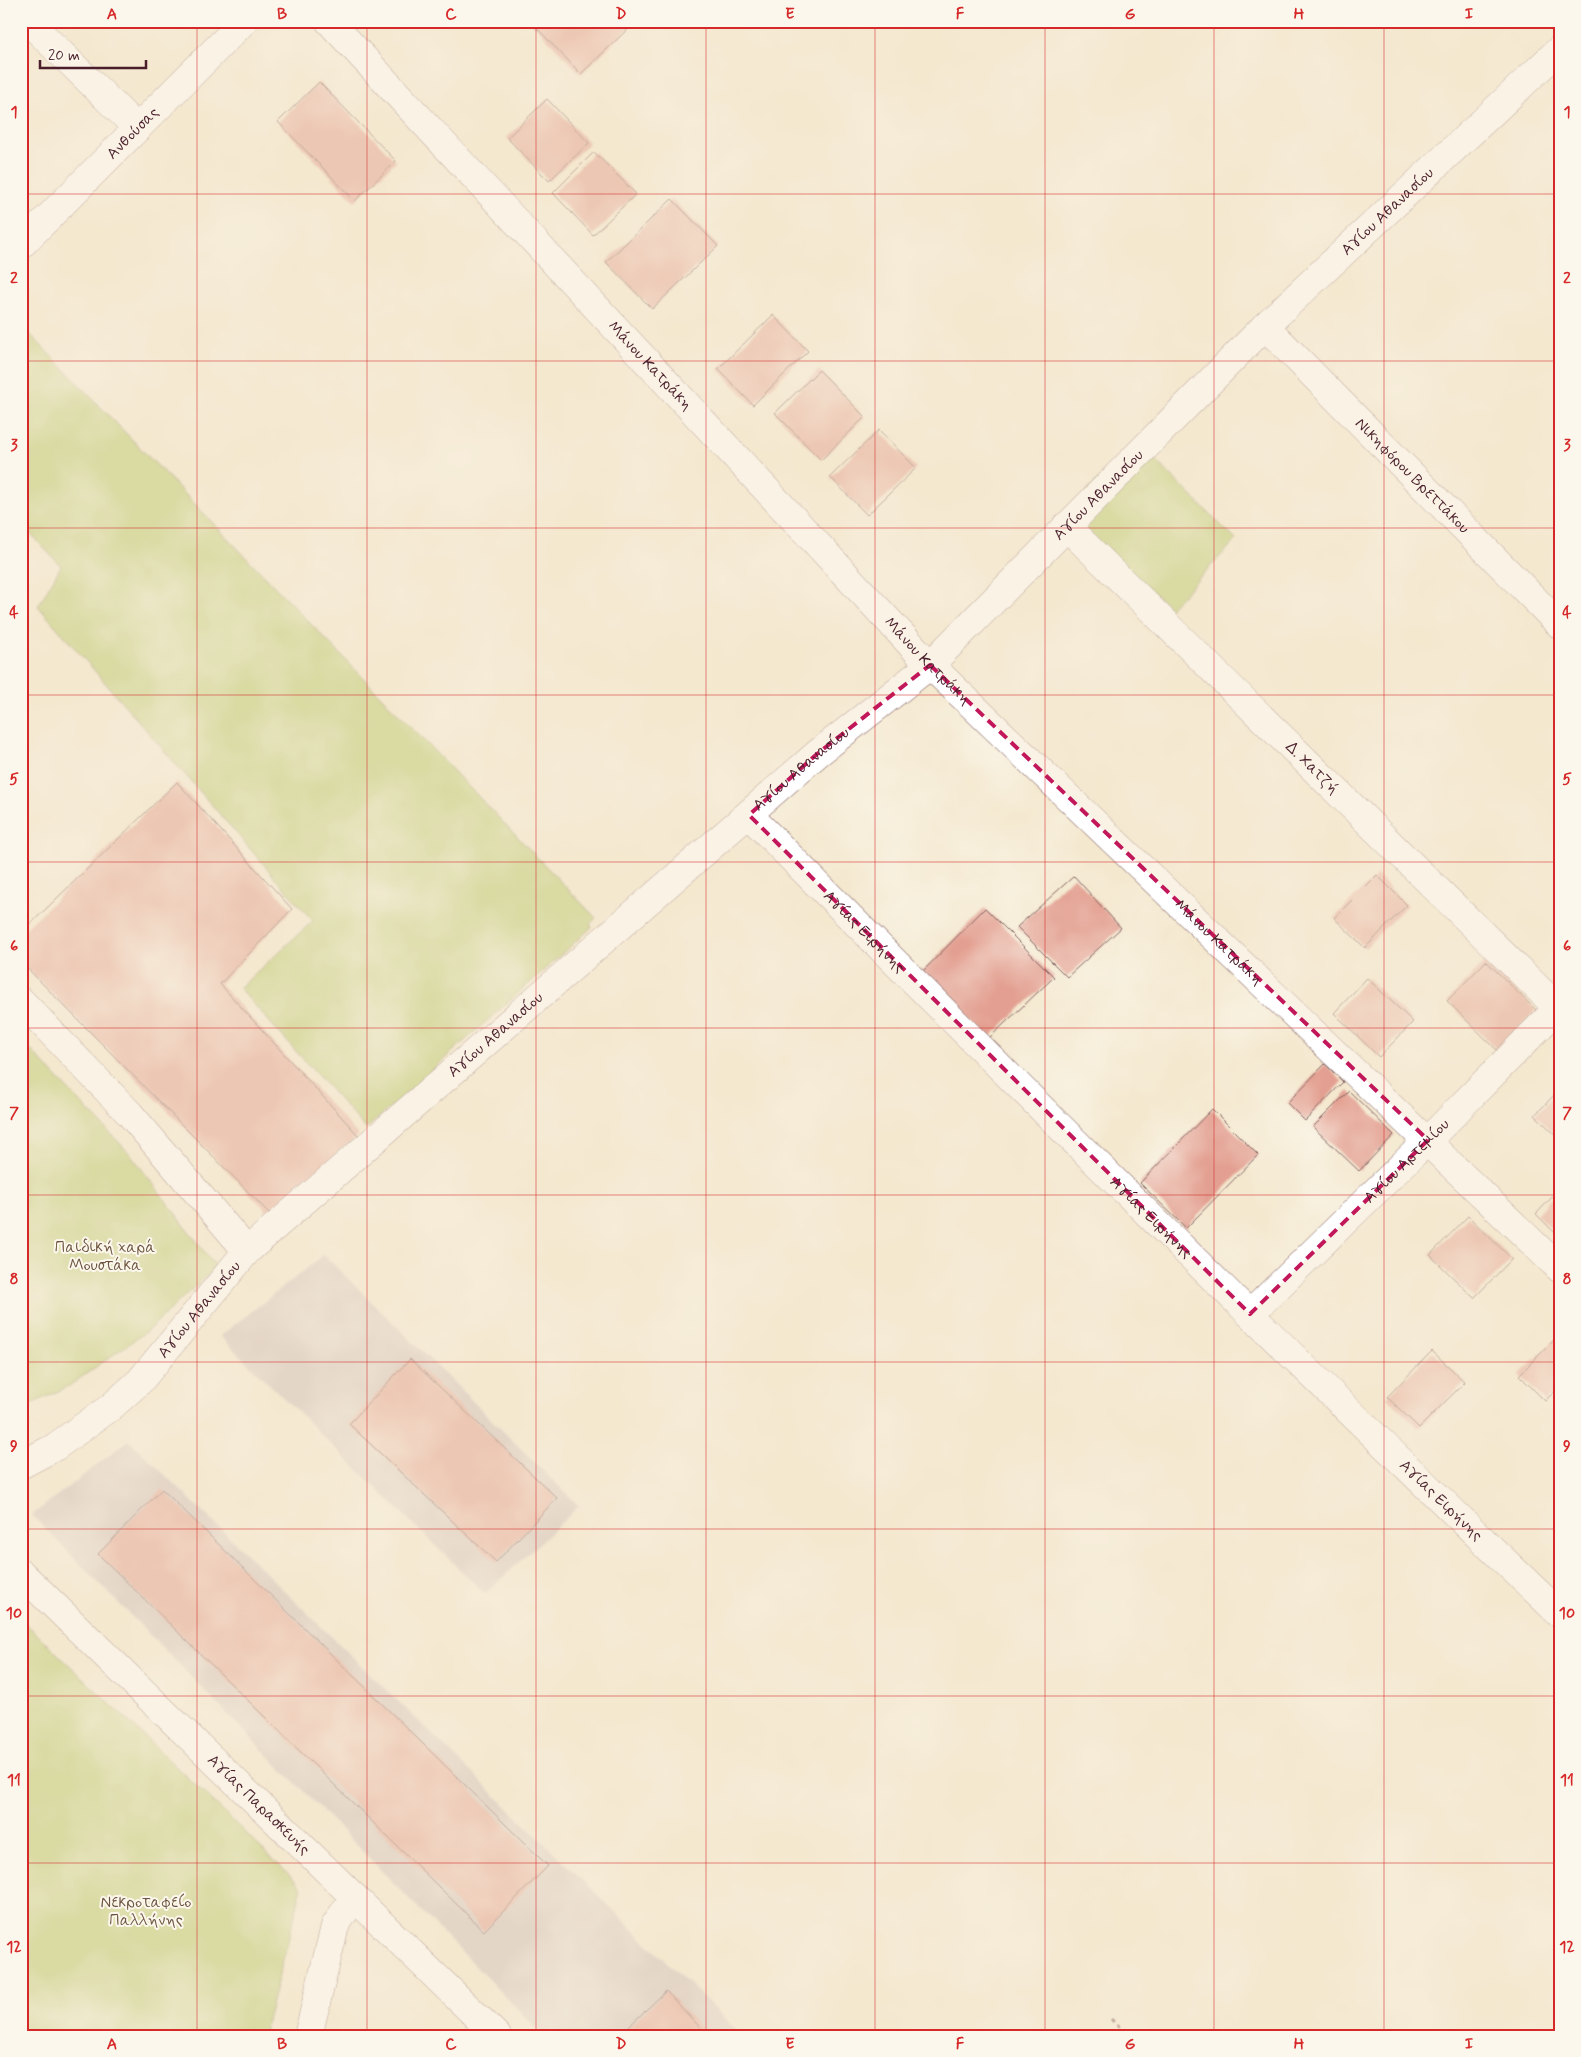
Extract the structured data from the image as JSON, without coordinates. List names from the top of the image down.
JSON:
{
  "streets": {
    "street": [
      "Ανθούσας",
      "Αγίου Αθανασίου",
      "Μάνου Κατράκη",
      "Νικηφόρου Βρεττάκου",
      "Δ. Χατζή",
      "Αγίας Ειρήνης",
      "Αγίου Αρτεμίου",
      "Αγίας Παρασκευής"
    ]
  },
  "crossings": [
    ["Αγίου Αθανασίου", "Μάνου Κατράκη"],
    ["Αγίου Αθανασίου", "Νικηφόρου Βρεττάκου"],
    ["Αγίου Αθανασίου", "Δ. Χατζή"],
    ["Αγίου Αθανασίου", "Αγίας Ειρήνης"],
    ["Μάνου Κατράκη", "Αγίου Αρτεμίου"],
    ["Δ. Χατζή", "Αγίου Αρτεμίου"],
    ["Αγίας Ειρήνης", "Αγίου Αρτεμίου"]
  ],
  "parks": ["Παιδική χαρά Μουστάκα", "Νεκροταφείο Παλλήνης"],
  "scale_bar": "20 m",
  "grid": {
    "columns": [
      "A",
      "B",
      "C",
      "D",
      "E",
      "F",
      "G",
      "H",
      "I"
    ],
    "rows": [
      "1",
      "2",
      "3",
      "4",
      "5",
      "6",
      "7",
      "8",
      "9",
      "10",
      "11",
      "12"
    ]
  }
}
